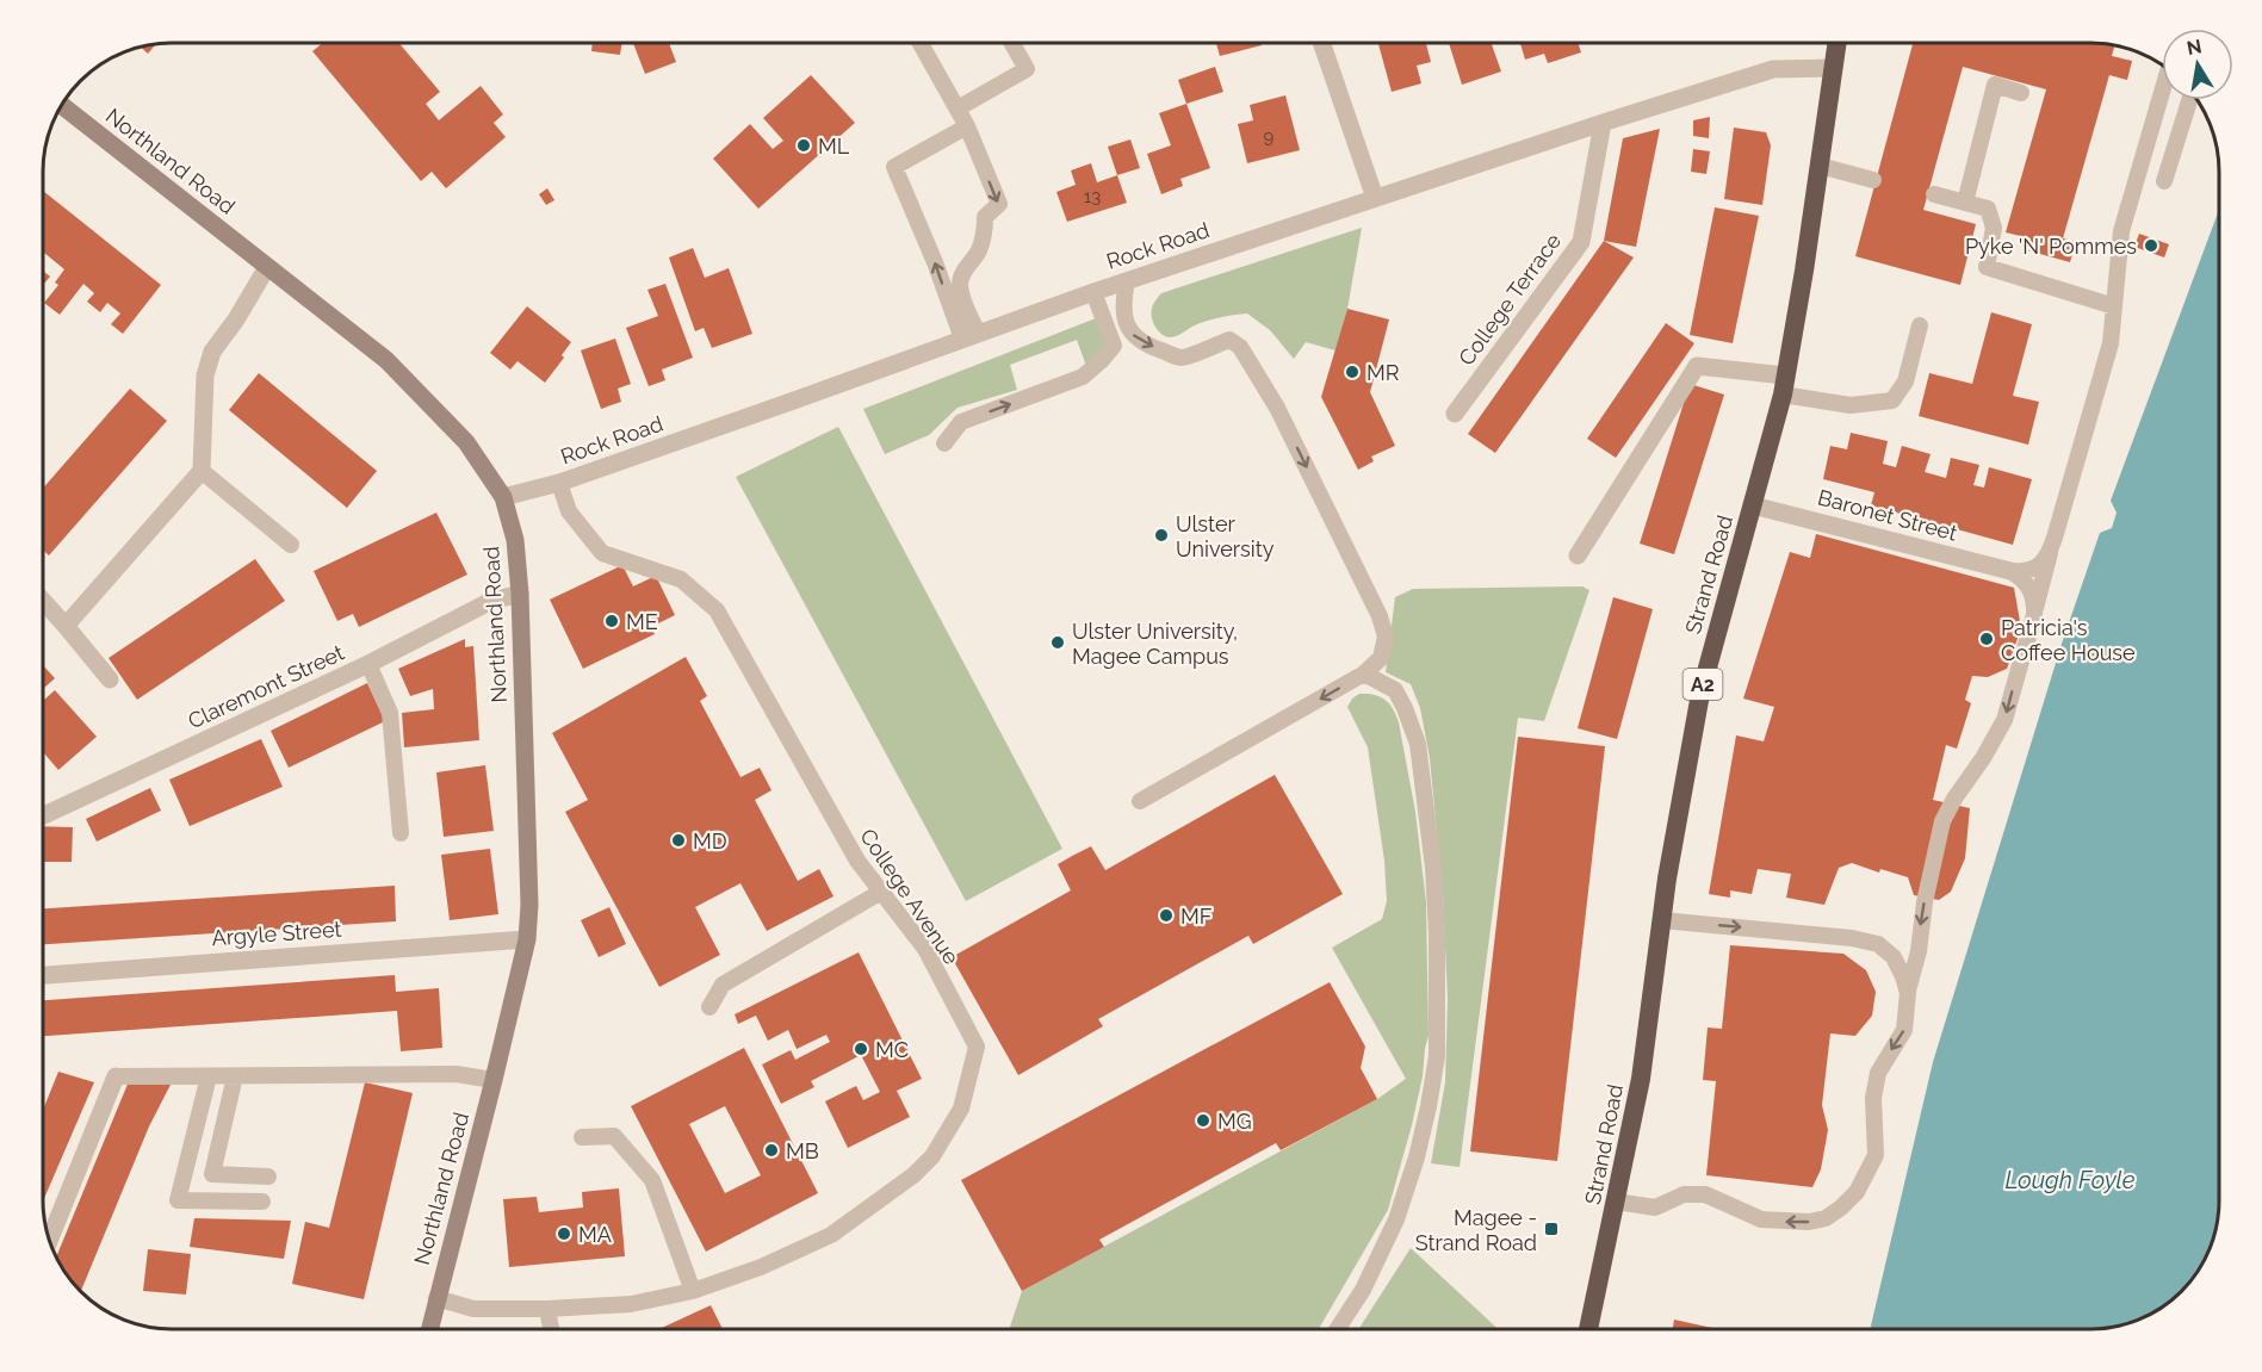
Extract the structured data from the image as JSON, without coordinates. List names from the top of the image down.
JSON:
{
  "streets": {
    "highway": ["Strand Road", "A2"],
    "main road": ["Northland Road"],
    "street": [
      "Rock Road",
      "College Terrace",
      "Baronet Street",
      "Claremont Street",
      "Argyle Street"
    ],
    "lane": ["College Avenue"]
  },
  "crossings": [
    ["Northland Road", "Rock Road"],
    ["Northland Road", "Claremont Street"],
    ["Northland Road", "College Avenue"],
    ["Northland Road", "Argyle Street"],
    ["Rock Road", "College Terrace"],
    ["Rock Road", "Strand Road"],
    ["Rock Road", "College Avenue"],
    ["Baronet Street", "Strand Road"]
  ],
  "water": ["Lough Foyle"],
  "places": {
    "other": [
      "ML",
      "Pyke 'N' Pommes",
      "MR",
      "Ulster University",
      "ME",
      "Patricia's Coffee House",
      "Ulster University, Magee Campus",
      "MD",
      "MF",
      "MC",
      "MG",
      "MB",
      "MA"
    ],
    "transit": ["Magee - Strand Road"]
  },
  "house_numbers": ["9", "13"],
  "north": "top"
}
